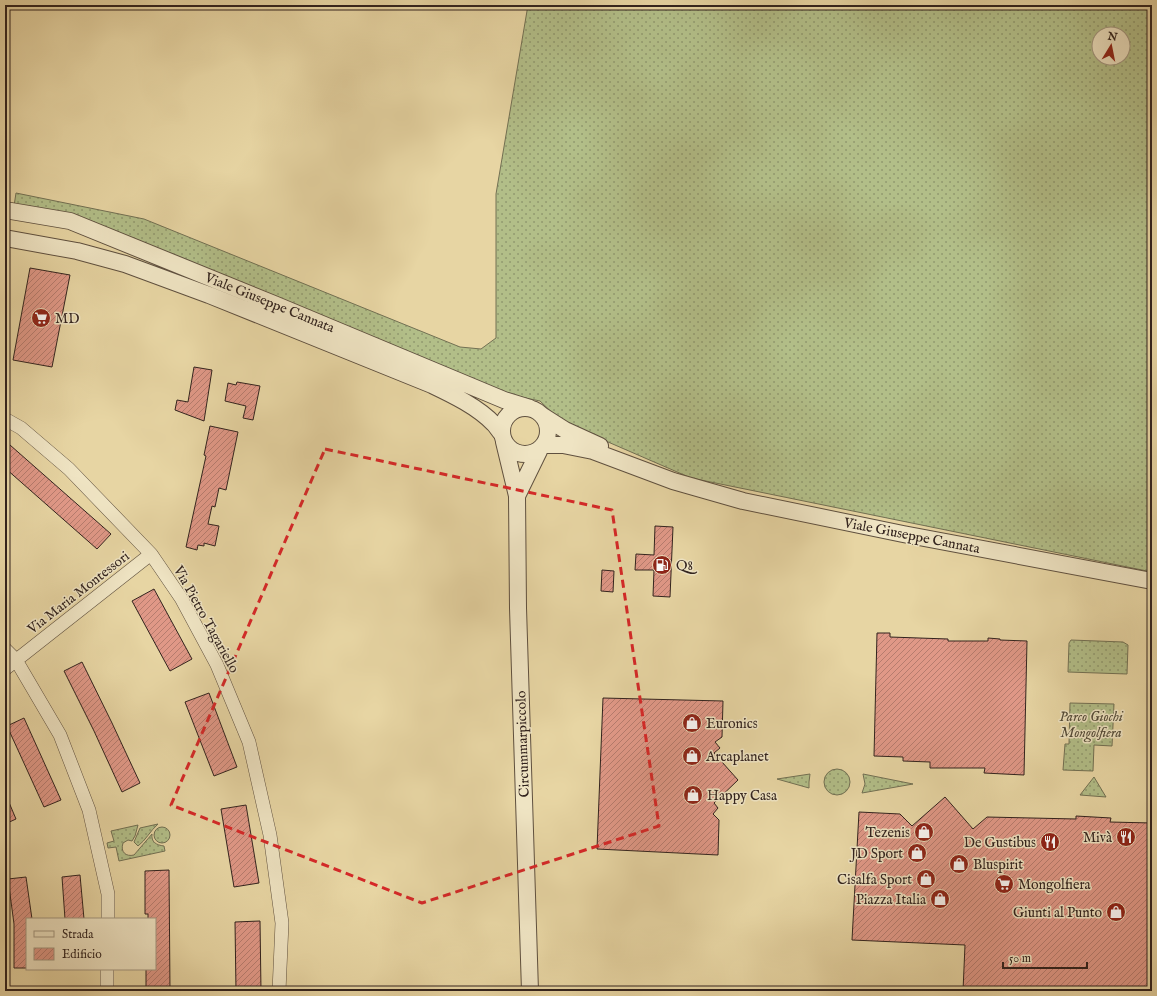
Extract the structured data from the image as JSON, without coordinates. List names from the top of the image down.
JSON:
{
  "streets": {
    "street": [
      "Viale Giuseppe Cannata",
      "Via Maria Montessori",
      "Via Pietro Tagariello",
      "Circummarpiccolo"
    ]
  },
  "crossings": [
    ["Viale Giuseppe Cannata", "Circummarpiccolo"],
    ["Via Maria Montessori", "Via Pietro Tagariello"]
  ],
  "parks": ["Parco Giochi Mongolfiera"],
  "places": {
    "supermarket": ["MD", "Mongolfiera"],
    "fuel station": ["Q8"],
    "shop": [
      "Euronics",
      "Arcaplanet",
      "Happy Casa",
      "Tezenis",
      "JD Sport",
      "Bluspirit",
      "Cisalfa Sport",
      "Piazza Italia",
      "Giunti al Punto"
    ],
    "restaurant": ["Mivà", "De Gustibus"]
  },
  "legend": ["Strada", "Edificio"],
  "scale_bar": "50 m",
  "north": "top"
}
